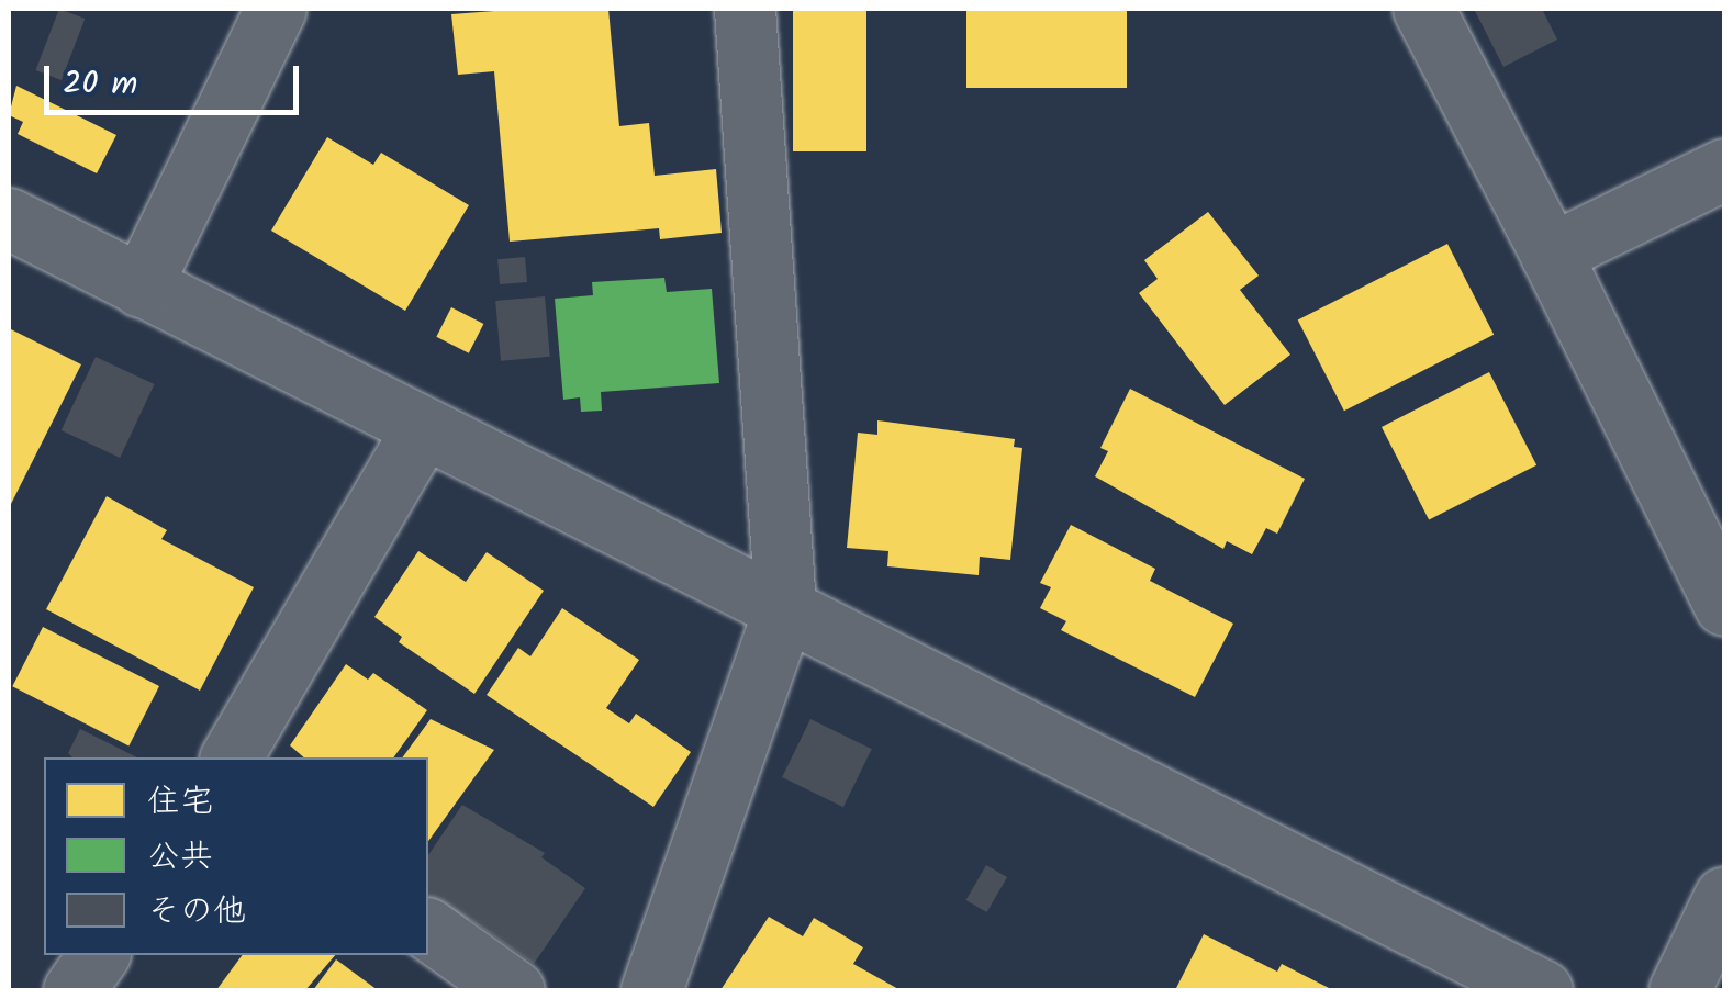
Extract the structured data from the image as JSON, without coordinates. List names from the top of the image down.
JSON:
{
  "legend": ["住宅", "公共", "その他"],
  "scale_bar": "20 m"
}
